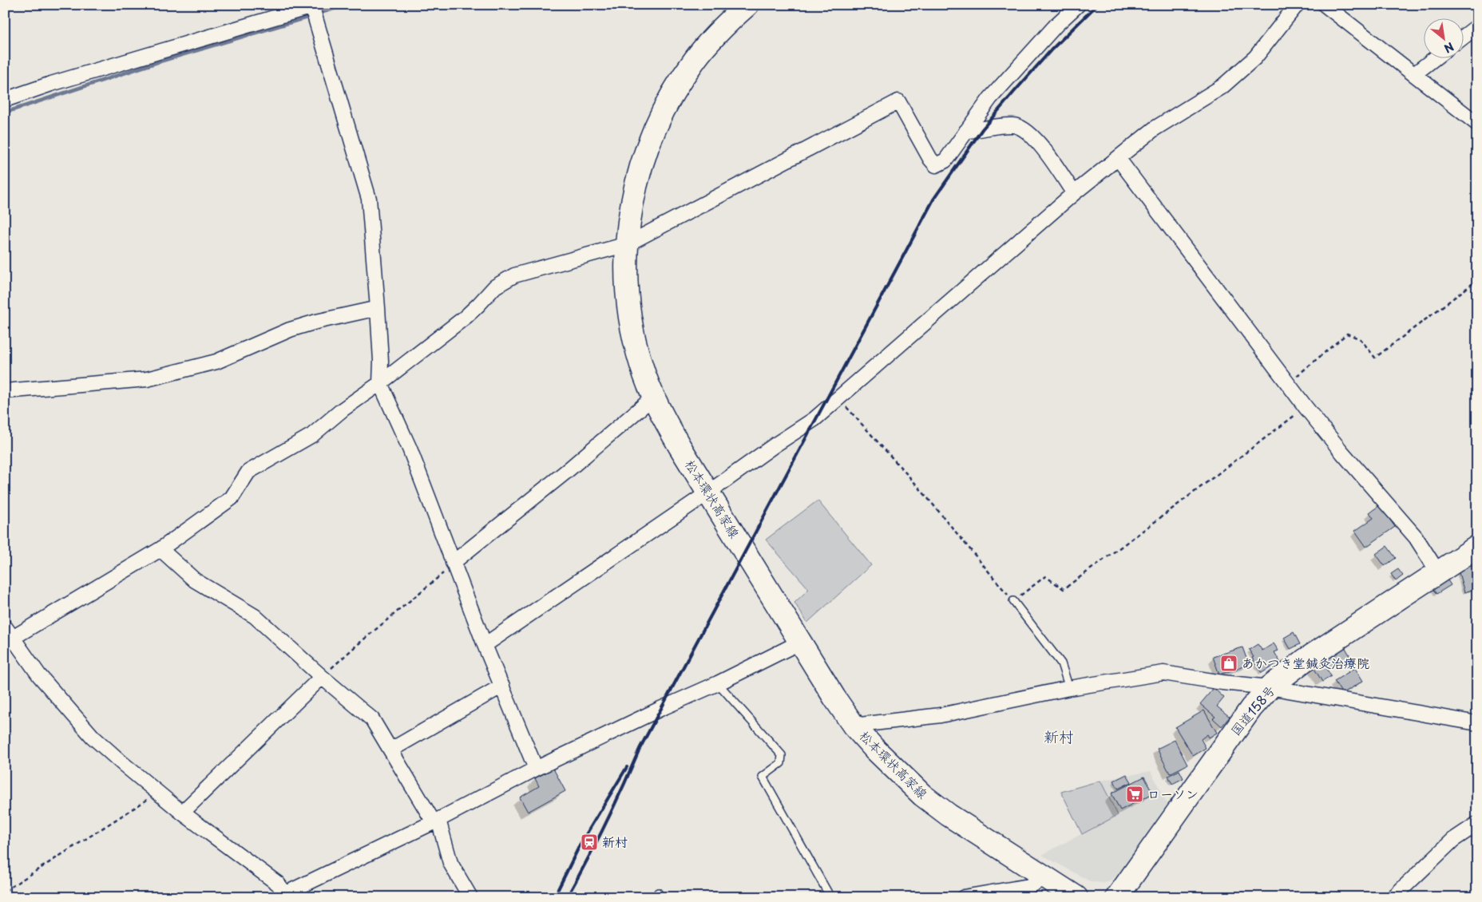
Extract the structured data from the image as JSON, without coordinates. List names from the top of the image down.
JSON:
{
  "streets": {
    "main road": ["松本環状高家線", "国道158号"]
  },
  "districts": ["新村"],
  "places": {
    "shop": ["あかつき堂鍼灸治療院"],
    "supermarket": ["ローソン"],
    "station": ["新村"]
  },
  "north": "bottom right"
}
